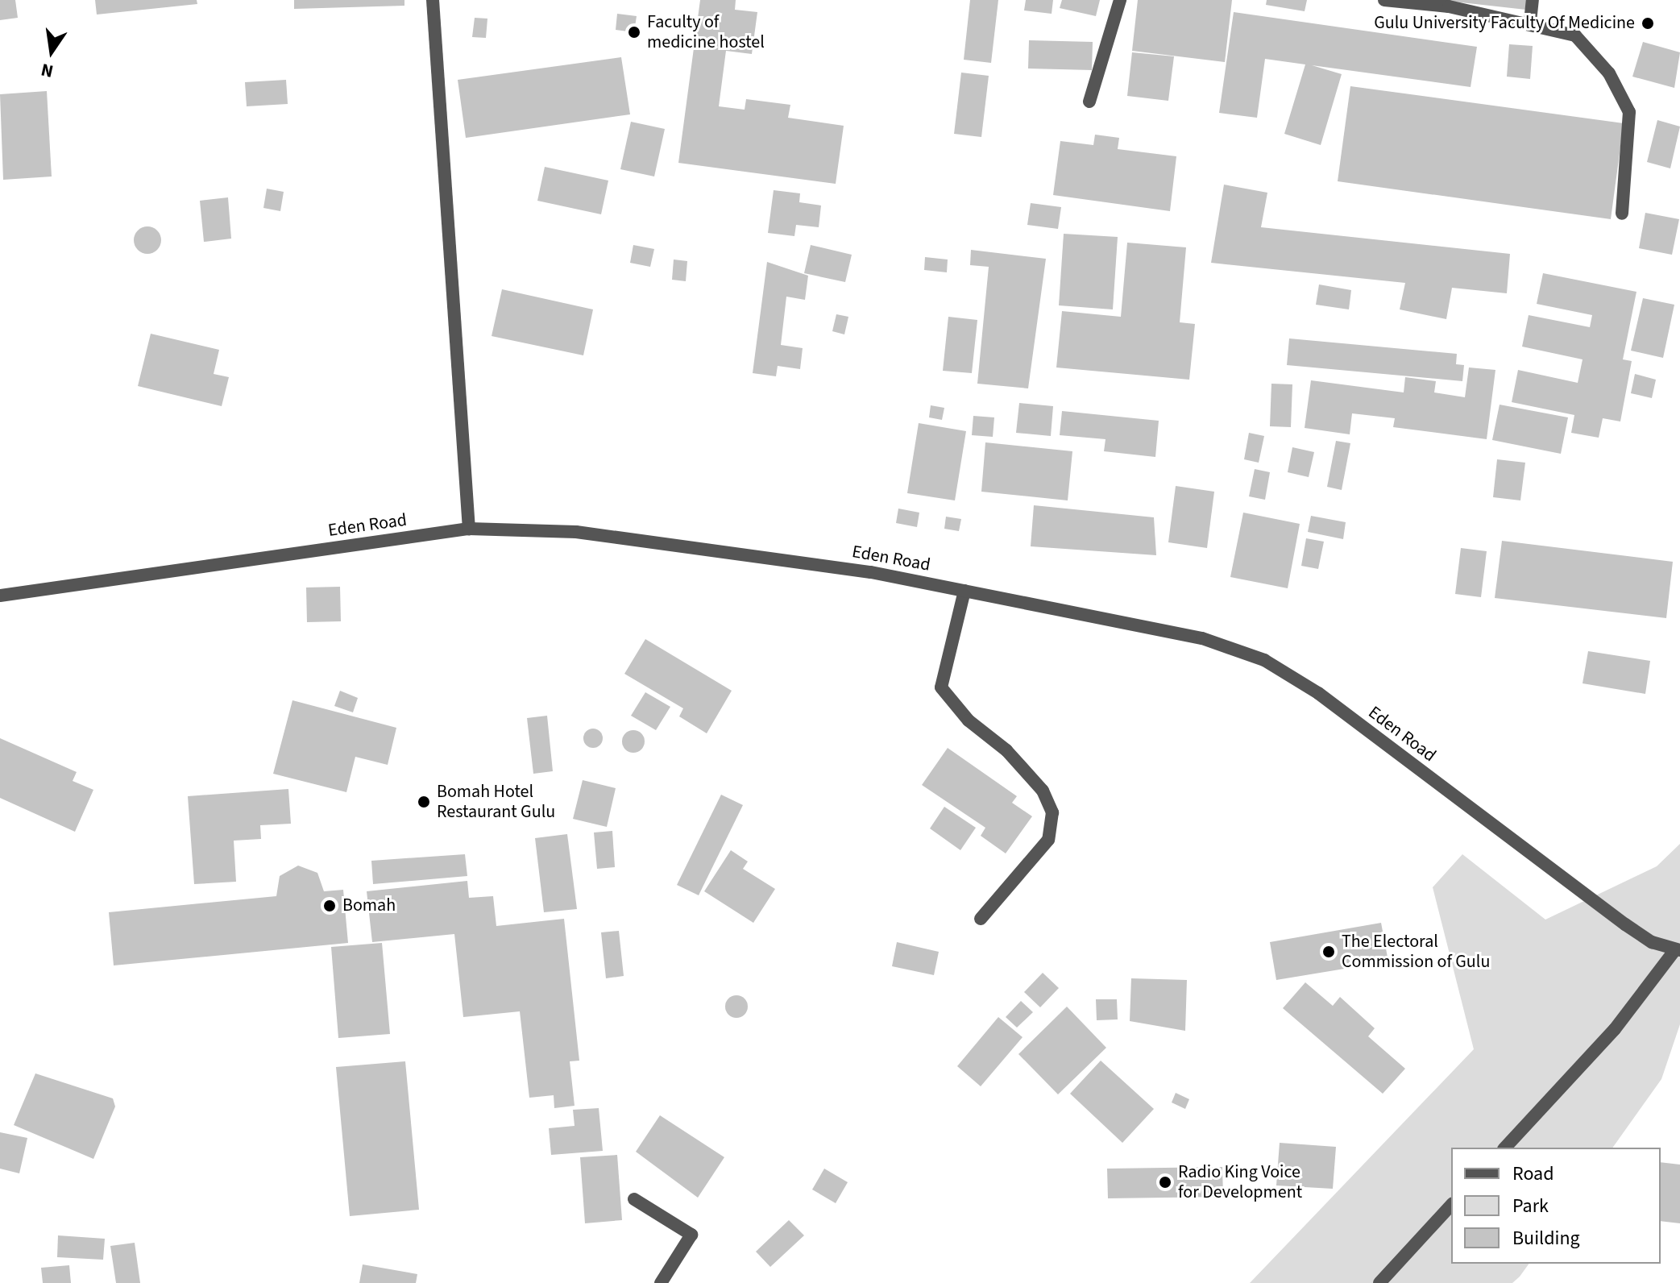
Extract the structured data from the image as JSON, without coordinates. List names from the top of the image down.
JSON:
{
  "streets": {
    "street": ["Eden Road"]
  },
  "places": [
    "Gulu University Faculty Of Medicine",
    "Faculty of medicine hostel",
    "Bomah Hotel Restaurant Gulu",
    "Bomah",
    "The Electoral Commission of Gulu",
    "Radio King Voice for Development"
  ],
  "legend": ["Road", "Park", "Building"],
  "north": "bottom"
}
